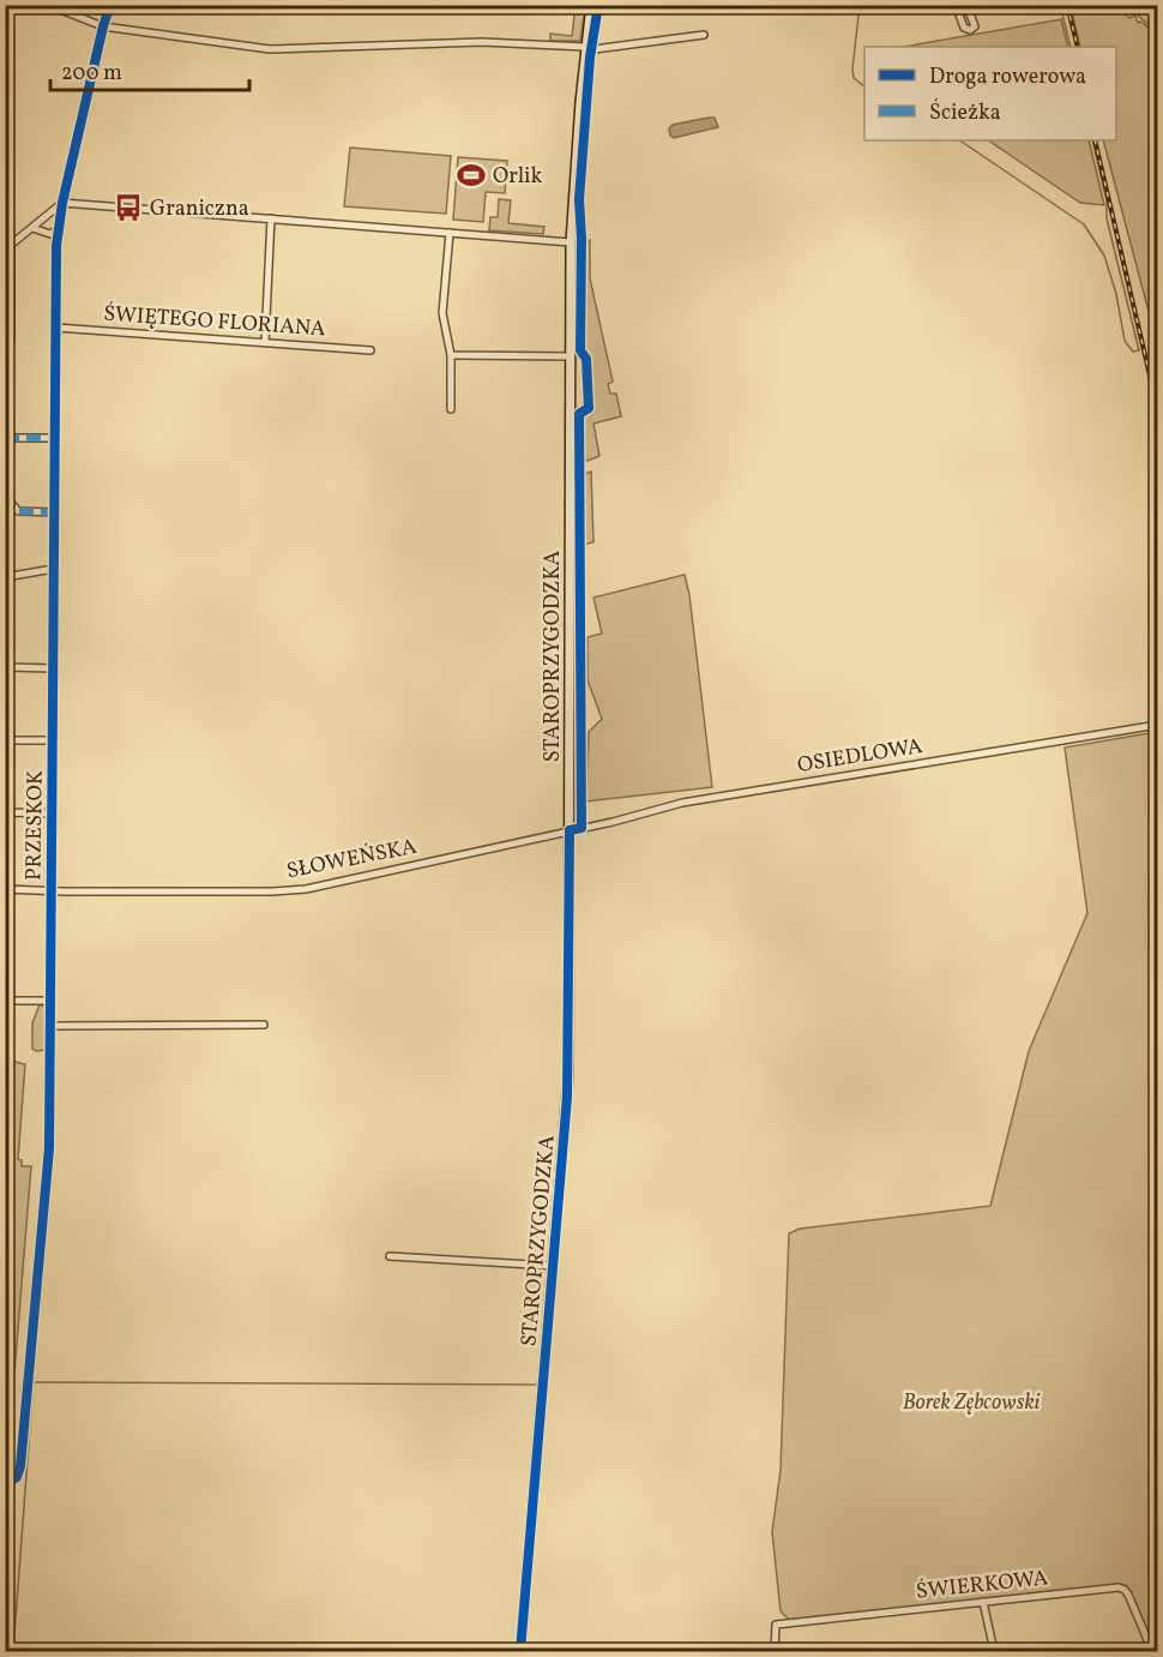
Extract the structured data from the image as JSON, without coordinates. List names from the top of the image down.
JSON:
{
  "streets": {
    "street": [
      "ŚWIĘTEGO FLORIANA",
      "STAROPRZYGODZKA",
      "OSIEDLOWA",
      "PRZESKOK",
      "SŁOWEŃSKA",
      "ŚWIERKOWA"
    ]
  },
  "crossings": [
    ["ŚWIĘTEGO FLORIANA", "PRZESKOK"],
    ["STAROPRZYGODZKA", "OSIEDLOWA"],
    ["STAROPRZYGODZKA", "SŁOWEŃSKA"],
    ["OSIEDLOWA", "SŁOWEŃSKA"],
    ["PRZESKOK", "SŁOWEŃSKA"]
  ],
  "parks": ["Borek Zębcowski"],
  "places": {
    "sports": ["Orlik"],
    "bus stop": ["Graniczna"]
  },
  "legend": ["Droga rowerowa", "Ścieżka"],
  "scale_bar": "200 m"
}
